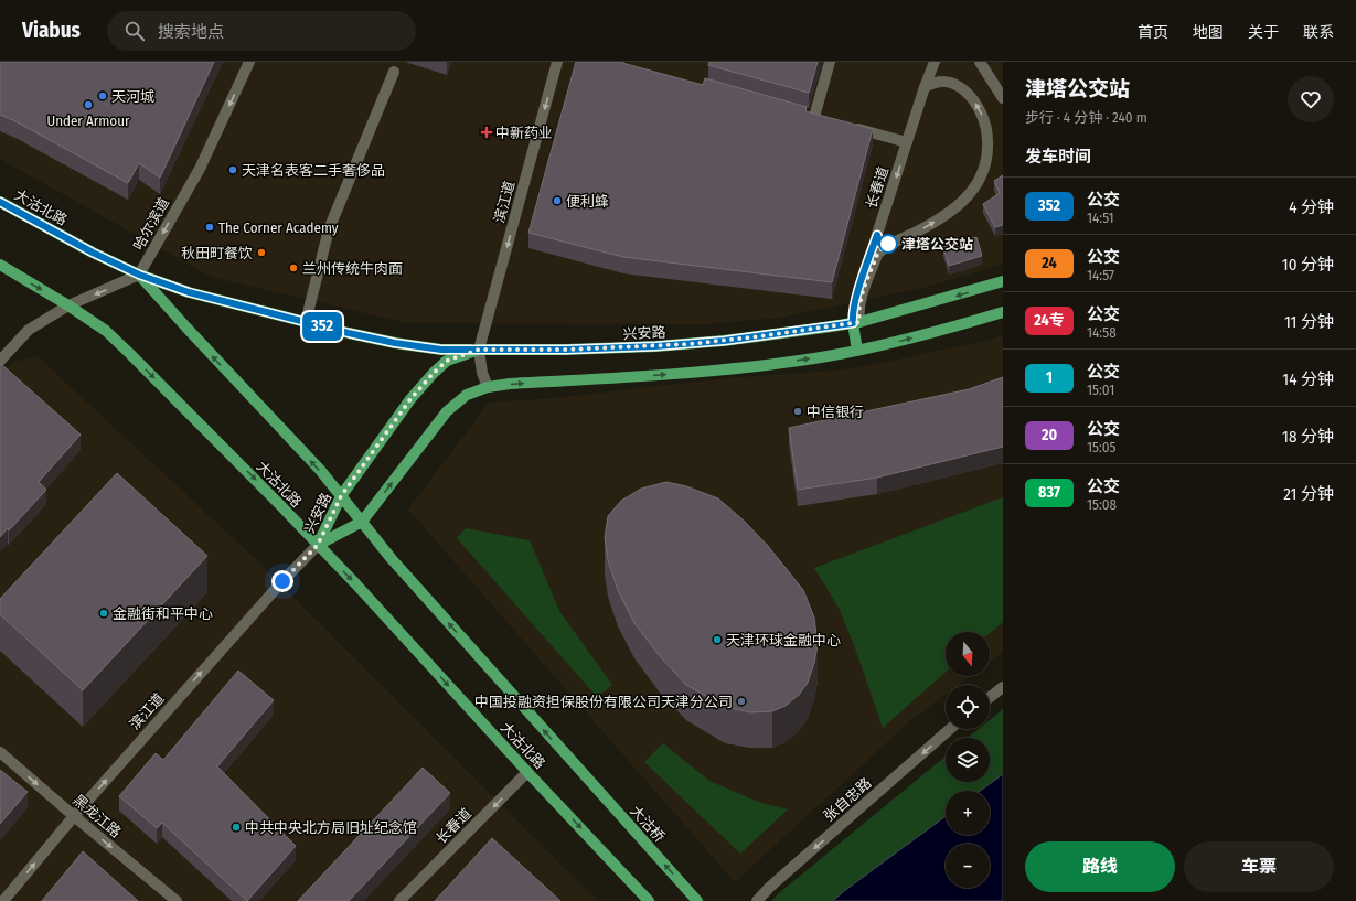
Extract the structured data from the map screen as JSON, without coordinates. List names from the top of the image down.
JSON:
{
  "streets": {
    "main road": ["大沽北路", "兴安路", "大沽桥"],
    "street": [
      "长春道",
      "滨江道",
      "哈尔滨道",
      "张自忠路",
      "黑龙江路"
    ]
  },
  "crossings": [
    ["长春道", "大沽北路"],
    ["长春道", "兴安路"],
    ["滨江道", "大沽北路"],
    ["滨江道", "兴安路"],
    ["滨江道", "黑龙江路"],
    ["大沽北路", "哈尔滨道"],
    ["大沽北路", "兴安路"],
    ["大沽北路", "大沽桥"]
  ],
  "one_way": [
    "长春道",
    "哈尔滨道",
    "张自忠路",
    "黑龙江路",
    "大沽桥"
  ],
  "places": {
    "other": [
      "天河城",
      "Under Armour",
      "天津名表客二手奢侈品",
      "便利蜂",
      "The Corner Academy",
      "津塔公交站",
      "秋田町餐饮",
      "兰州传统牛肉面",
      "中信银行",
      "金融街和平中心",
      "天津环球金融中心",
      "中国投融资担保股份有限公司天津分公司",
      "中共中央北方局旧址纪念馆"
    ],
    "health": ["中新药业"]
  },
  "lines": ["bus line 352"],
  "north": "bottom",
  "page": {
    "header": "Viabus",
    "search": "搜索地点",
    "nav": [
      "首页",
      "地图",
      "关于",
      "联系"
    ],
    "on_map": "352",
    "heading": [
      ["津塔公交站", "步行 · 4 分钟 · 240 m"],
      "发车时间"
    ],
    "list": [
      {
        "mark": "352",
        "name": "公交",
        "note": "14:51",
        "value": "4 分钟"
      },
      {
        "mark": "24",
        "name": "公交",
        "note": "14:57",
        "value": "10 分钟"
      },
      {
        "mark": "24专",
        "name": "公交",
        "note": "14:58",
        "value": "11 分钟"
      },
      {
        "mark": "1",
        "name": "公交",
        "note": "15:01",
        "value": "14 分钟"
      },
      {
        "mark": "20",
        "name": "公交",
        "note": "15:05",
        "value": "18 分钟"
      },
      {
        "mark": "837",
        "name": "公交",
        "note": "15:08",
        "value": "21 分钟"
      }
    ],
    "map_buttons": ["+", "−"],
    "buttons": ["路线", "车票"]
  }
}
